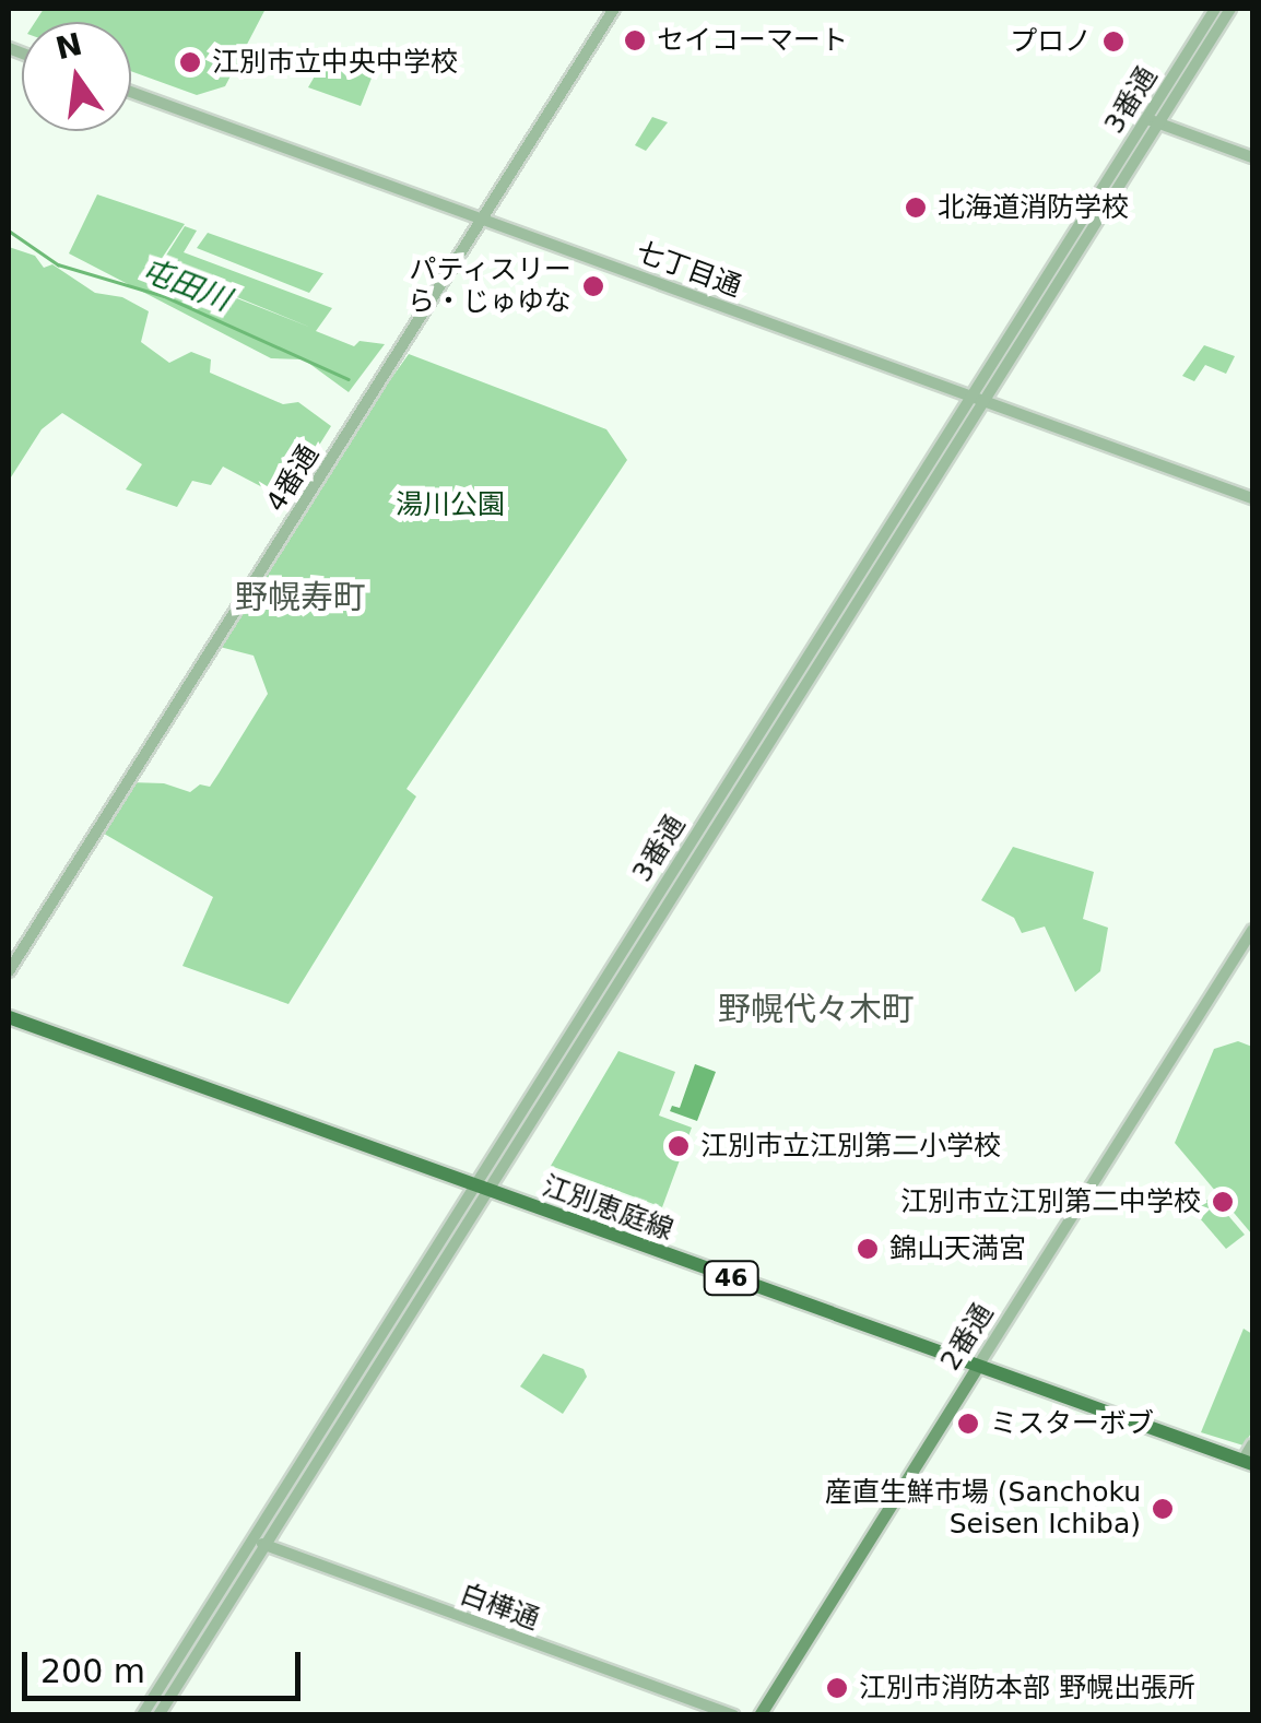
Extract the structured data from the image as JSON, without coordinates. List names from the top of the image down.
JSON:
{
  "streets": {
    "main road": ["江別恵庭線", "46", "2番通"],
    "street": [
      "3番通",
      "七丁目通",
      "4番通",
      "白樺通"
    ]
  },
  "crossings": [
    ["3番通", "七丁目通"],
    ["3番通", "江別恵庭線"],
    ["3番通", "白樺通"],
    ["七丁目通", "4番通"],
    ["江別恵庭線", "2番通"]
  ],
  "districts": ["野幌寿町", "野幌代々木町"],
  "water": ["屯田川"],
  "parks": ["湯川公園"],
  "places": [
    "セイコーマート",
    "プロノ",
    "江別市立中央中学校",
    "北海道消防学校",
    "パティスリー ら・じゅゆな",
    "江別市立江別第二小学校",
    "江別市立江別第二中学校",
    "錦山天満宮",
    "ミスターボブ",
    "産直生鮮市場 (Sanchoku Seisen Ichiba)",
    "江別市消防本部 野幌出張所"
  ],
  "scale_bar": "200 m",
  "north": "top"
}
